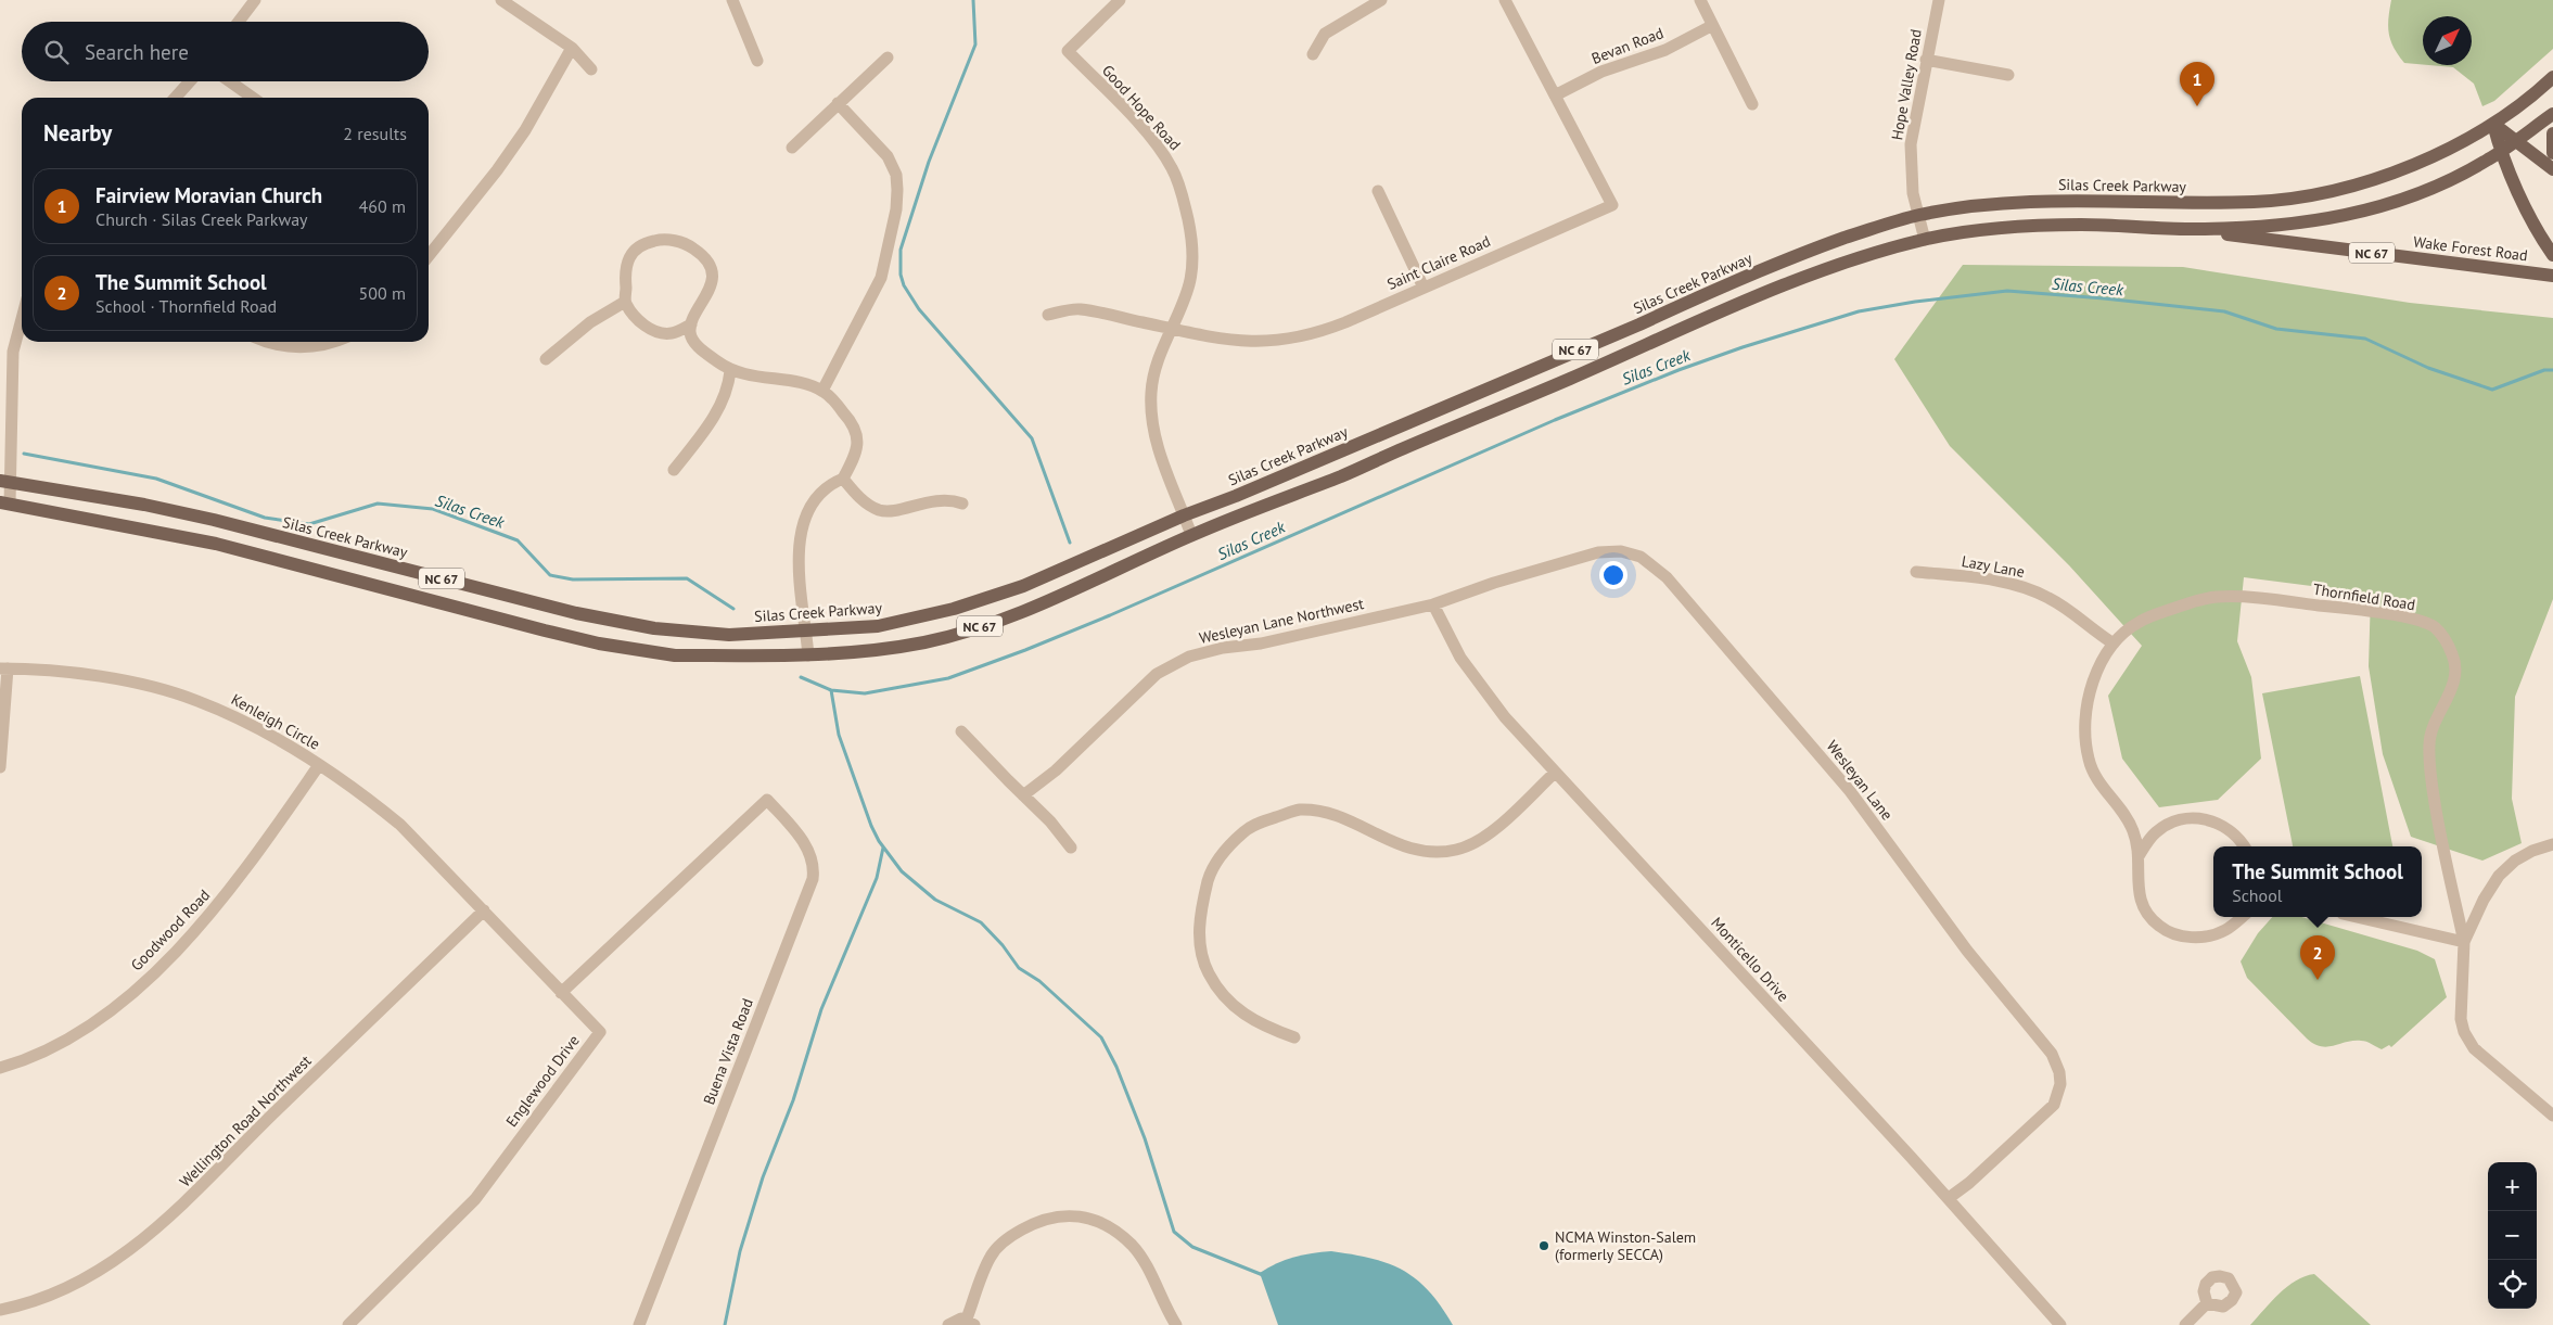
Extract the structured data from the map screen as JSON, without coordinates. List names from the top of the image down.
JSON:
{
  "streets": {
    "main road": ["Silas Creek Parkway", "Wake Forest Road", "NC 67"],
    "street": [
      "Bevan Road",
      "Hope Valley Road",
      "Good Hope Road",
      "Saint Claire Road",
      "Lazy Lane",
      "Thornfield Road",
      "Wesleyan Lane Northwest",
      "Kenleigh Circle",
      "Wesleyan Lane",
      "Goodwood Road",
      "Monticello Drive",
      "Buena Vista Road",
      "Englewood Drive",
      "Wellington Road Northwest"
    ]
  },
  "crossings": [
    ["Bevan Road", "Saint Claire Road"],
    ["Hope Valley Road", "Silas Creek Parkway"],
    ["Hope Valley Road", "NC 67"],
    ["Good Hope Road", "Silas Creek Parkway"],
    ["Good Hope Road", "NC 67"],
    ["Good Hope Road", "Saint Claire Road"],
    ["Silas Creek Parkway", "Wake Forest Road"],
    ["Wake Forest Road", "NC 67"],
    ["Lazy Lane", "Thornfield Road"],
    ["Wesleyan Lane Northwest", "Wesleyan Lane"],
    ["Wesleyan Lane Northwest", "Monticello Drive"],
    ["Kenleigh Circle", "Goodwood Road"],
    ["Kenleigh Circle", "Buena Vista Road"],
    ["Kenleigh Circle", "Englewood Drive"],
    ["Kenleigh Circle", "Wellington Road Northwest"],
    ["Wesleyan Lane", "Monticello Drive"],
    ["Buena Vista Road", "Englewood Drive"]
  ],
  "water": ["Silas Creek"],
  "places": ["NCMA Winston-Salem (formerly SECCA)"],
  "north": "top right",
  "page": {
    "search": "Search here",
    "pins": ["1", "2"],
    "heading": ["Nearby", "2 results"],
    "list": [
      {
        "mark": "1",
        "name": "Fairview Moravian Church",
        "note": "Church · Silas Creek Parkway",
        "value": "460 m"
      },
      {
        "mark": "2",
        "name": "The Summit School",
        "note": "School · Thornfield Road",
        "value": "500 m"
      }
    ],
    "popup": ["The Summit School", "School"],
    "map_buttons": ["+", "−"]
  }
}
